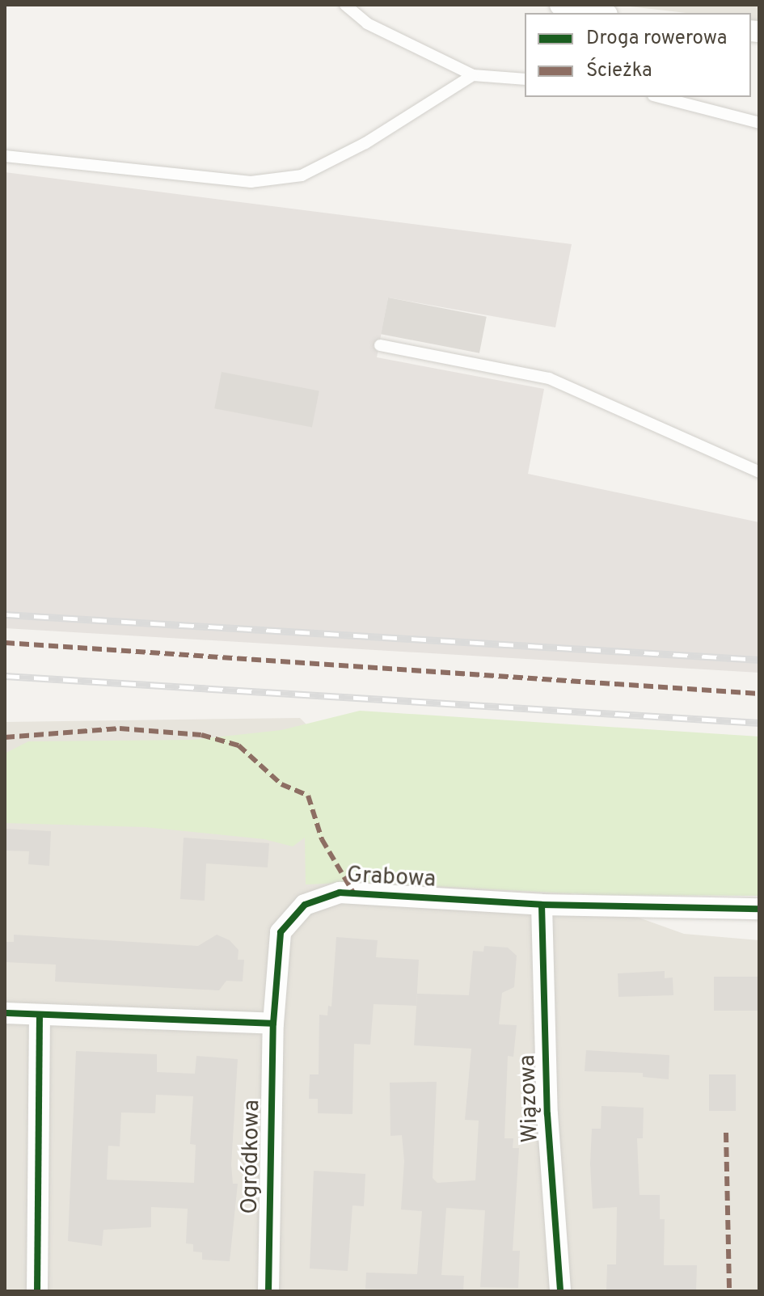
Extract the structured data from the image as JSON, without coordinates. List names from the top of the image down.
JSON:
{
  "streets": {
    "street": ["Grabowa", "Wiązowa", "Ogródkowa"]
  },
  "crossings": [
    ["Grabowa", "Wiązowa"],
    ["Grabowa", "Ogródkowa"]
  ],
  "legend": ["Droga rowerowa", "Ścieżka"]
}
